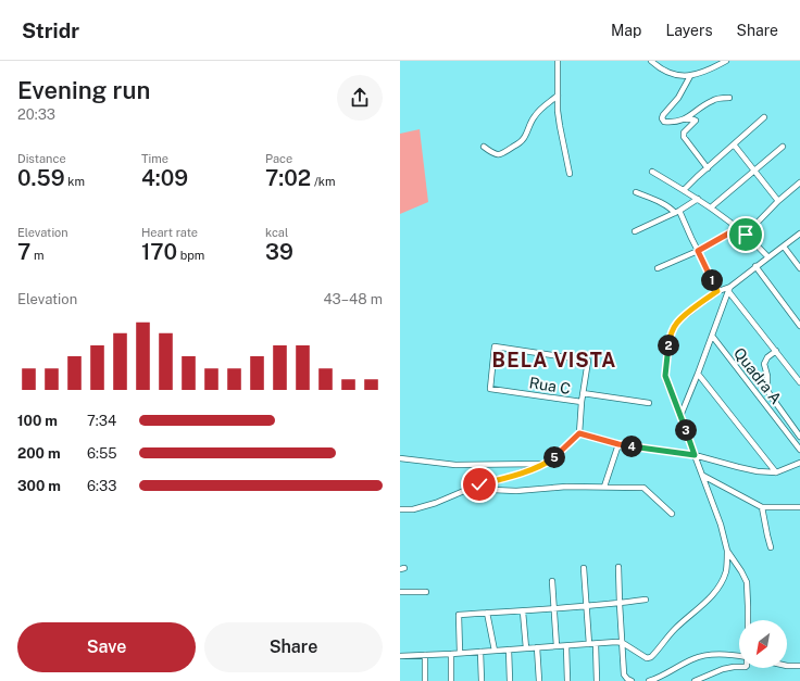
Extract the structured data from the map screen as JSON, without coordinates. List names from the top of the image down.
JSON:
{
  "streets": {
    "street": ["Quadra A", "Rua C"]
  },
  "districts": ["BELA VISTA"],
  "north": "bottom left",
  "page": {
    "header": "Stridr",
    "nav": ["Map", "Layers", "Share"],
    "heading": ["Evening run", "20:33"],
    "stats": [
      ["Distance", "0.59 km"],
      ["Time", "4:09"],
      ["Pace", "7:02 /km"],
      ["Elevation", "7 m"],
      ["Heart rate", "170 bpm"],
      ["kcal", "39"]
    ],
    "pins": [
      "1",
      "2",
      "3",
      "4",
      "5"
    ],
    "chart": ["Elevation", "43–48 m"],
    "list": [
      {
        "name": "100 m",
        "note": "7:34"
      },
      {
        "name": "200 m",
        "note": "6:55"
      },
      {
        "name": "300 m",
        "note": "6:33"
      }
    ],
    "buttons": ["Save", "Share"]
  }
}
